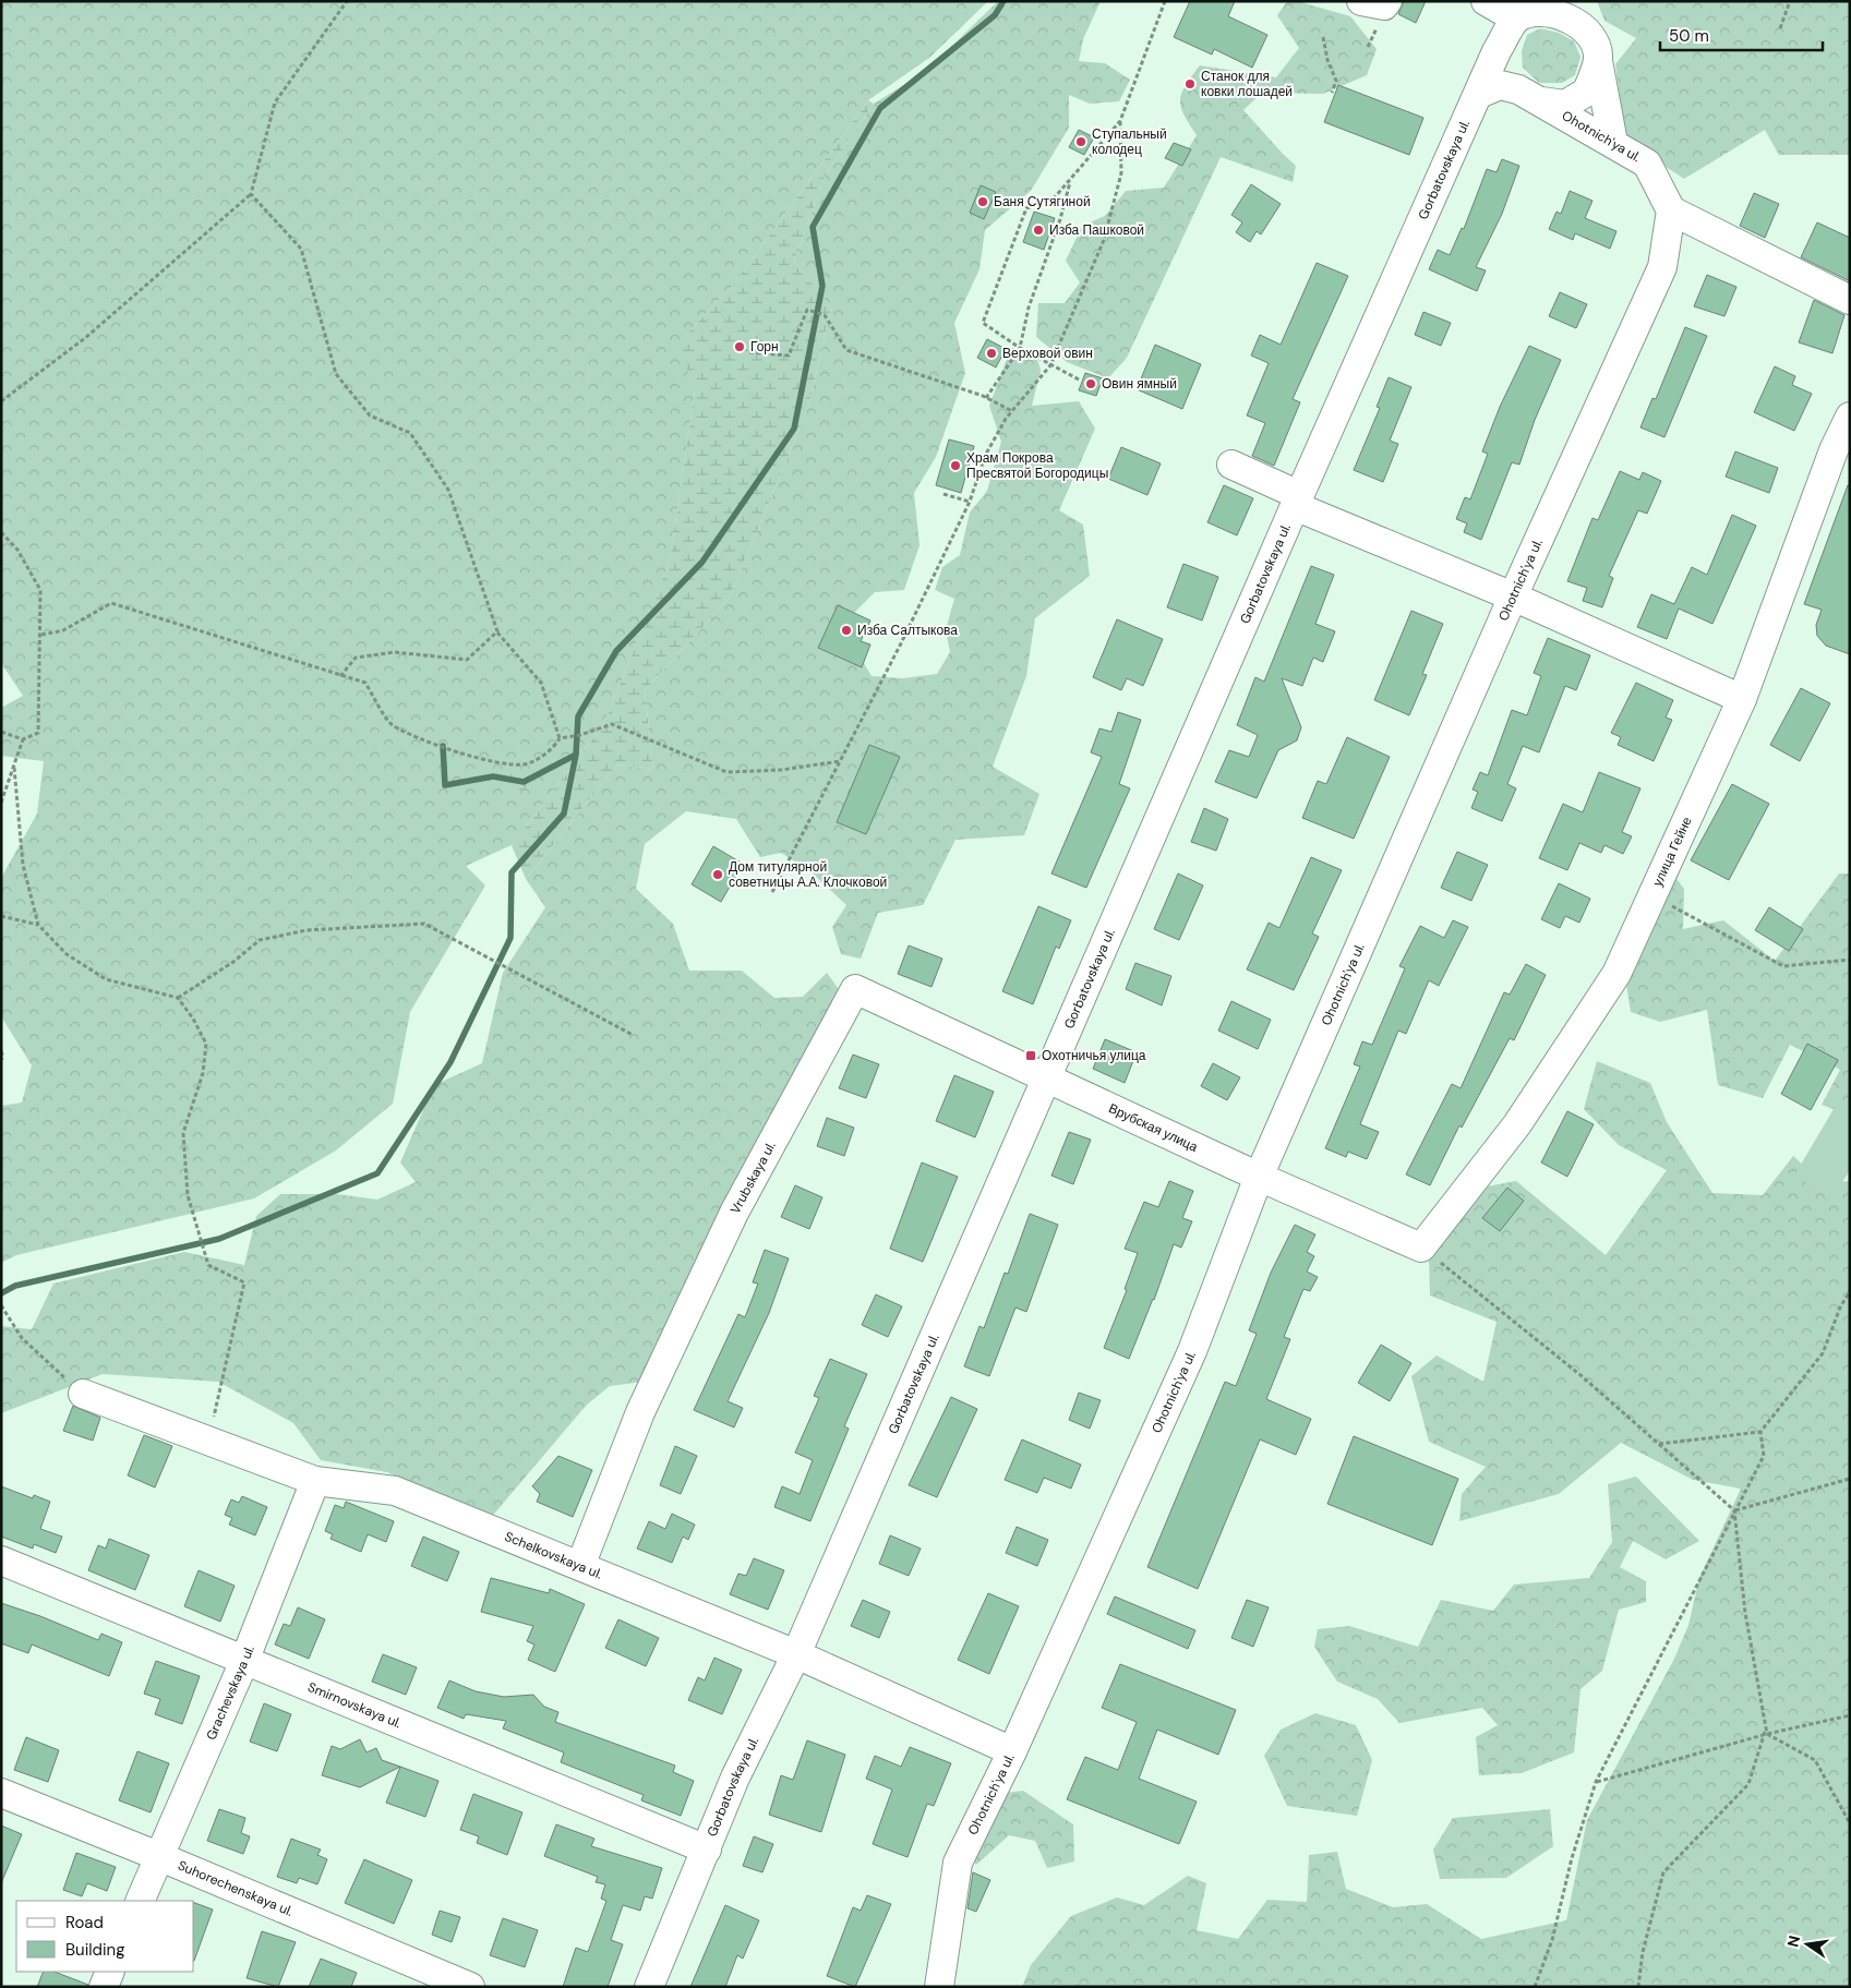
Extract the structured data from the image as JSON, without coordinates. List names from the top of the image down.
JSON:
{
  "streets": {
    "street": [
      "Ohotnich'ya ul.",
      "Gorbatovskaya ul.",
      "улица Гейне",
      "Врубская улица",
      "Vrubskaya ul.",
      "Schelkovskaya ul.",
      "Grachevskaya ul.",
      "Smirnovskaya ul.",
      "Suhorechenskaya ul."
    ]
  },
  "crossings": [
    ["Ohotnich'ya ul.", "Gorbatovskaya ul."],
    ["Ohotnich'ya ul.", "Врубская улица"],
    ["Ohotnich'ya ul.", "Schelkovskaya ul."],
    ["Gorbatovskaya ul.", "Врубская улица"],
    ["Gorbatovskaya ul.", "Vrubskaya ul."],
    ["Gorbatovskaya ul.", "Schelkovskaya ul."],
    ["Gorbatovskaya ul.", "Smirnovskaya ul."],
    ["улица Гейне", "Врубская улица"],
    ["Врубская улица", "Vrubskaya ul."],
    ["Vrubskaya ul.", "Schelkovskaya ul."],
    ["Schelkovskaya ul.", "Grachevskaya ul."],
    ["Grachevskaya ul.", "Smirnovskaya ul."],
    ["Grachevskaya ul.", "Suhorechenskaya ul."]
  ],
  "places": {
    "other": [
      "Станок для ковки лошадей",
      "Ступальный колодец",
      "Баня Сутягиной",
      "Изба Пашковой",
      "Горн",
      "Верховой овин",
      "Овин ямный",
      "Храм Покрова Пресвятой Богородицы",
      "Изба Салтыкова",
      "Дом титулярной советницы А.А. Клочковой"
    ],
    "transit": ["Охотничья улица"]
  },
  "legend": ["Road", "Building"],
  "scale_bar": "50 m",
  "north": "left"
}
